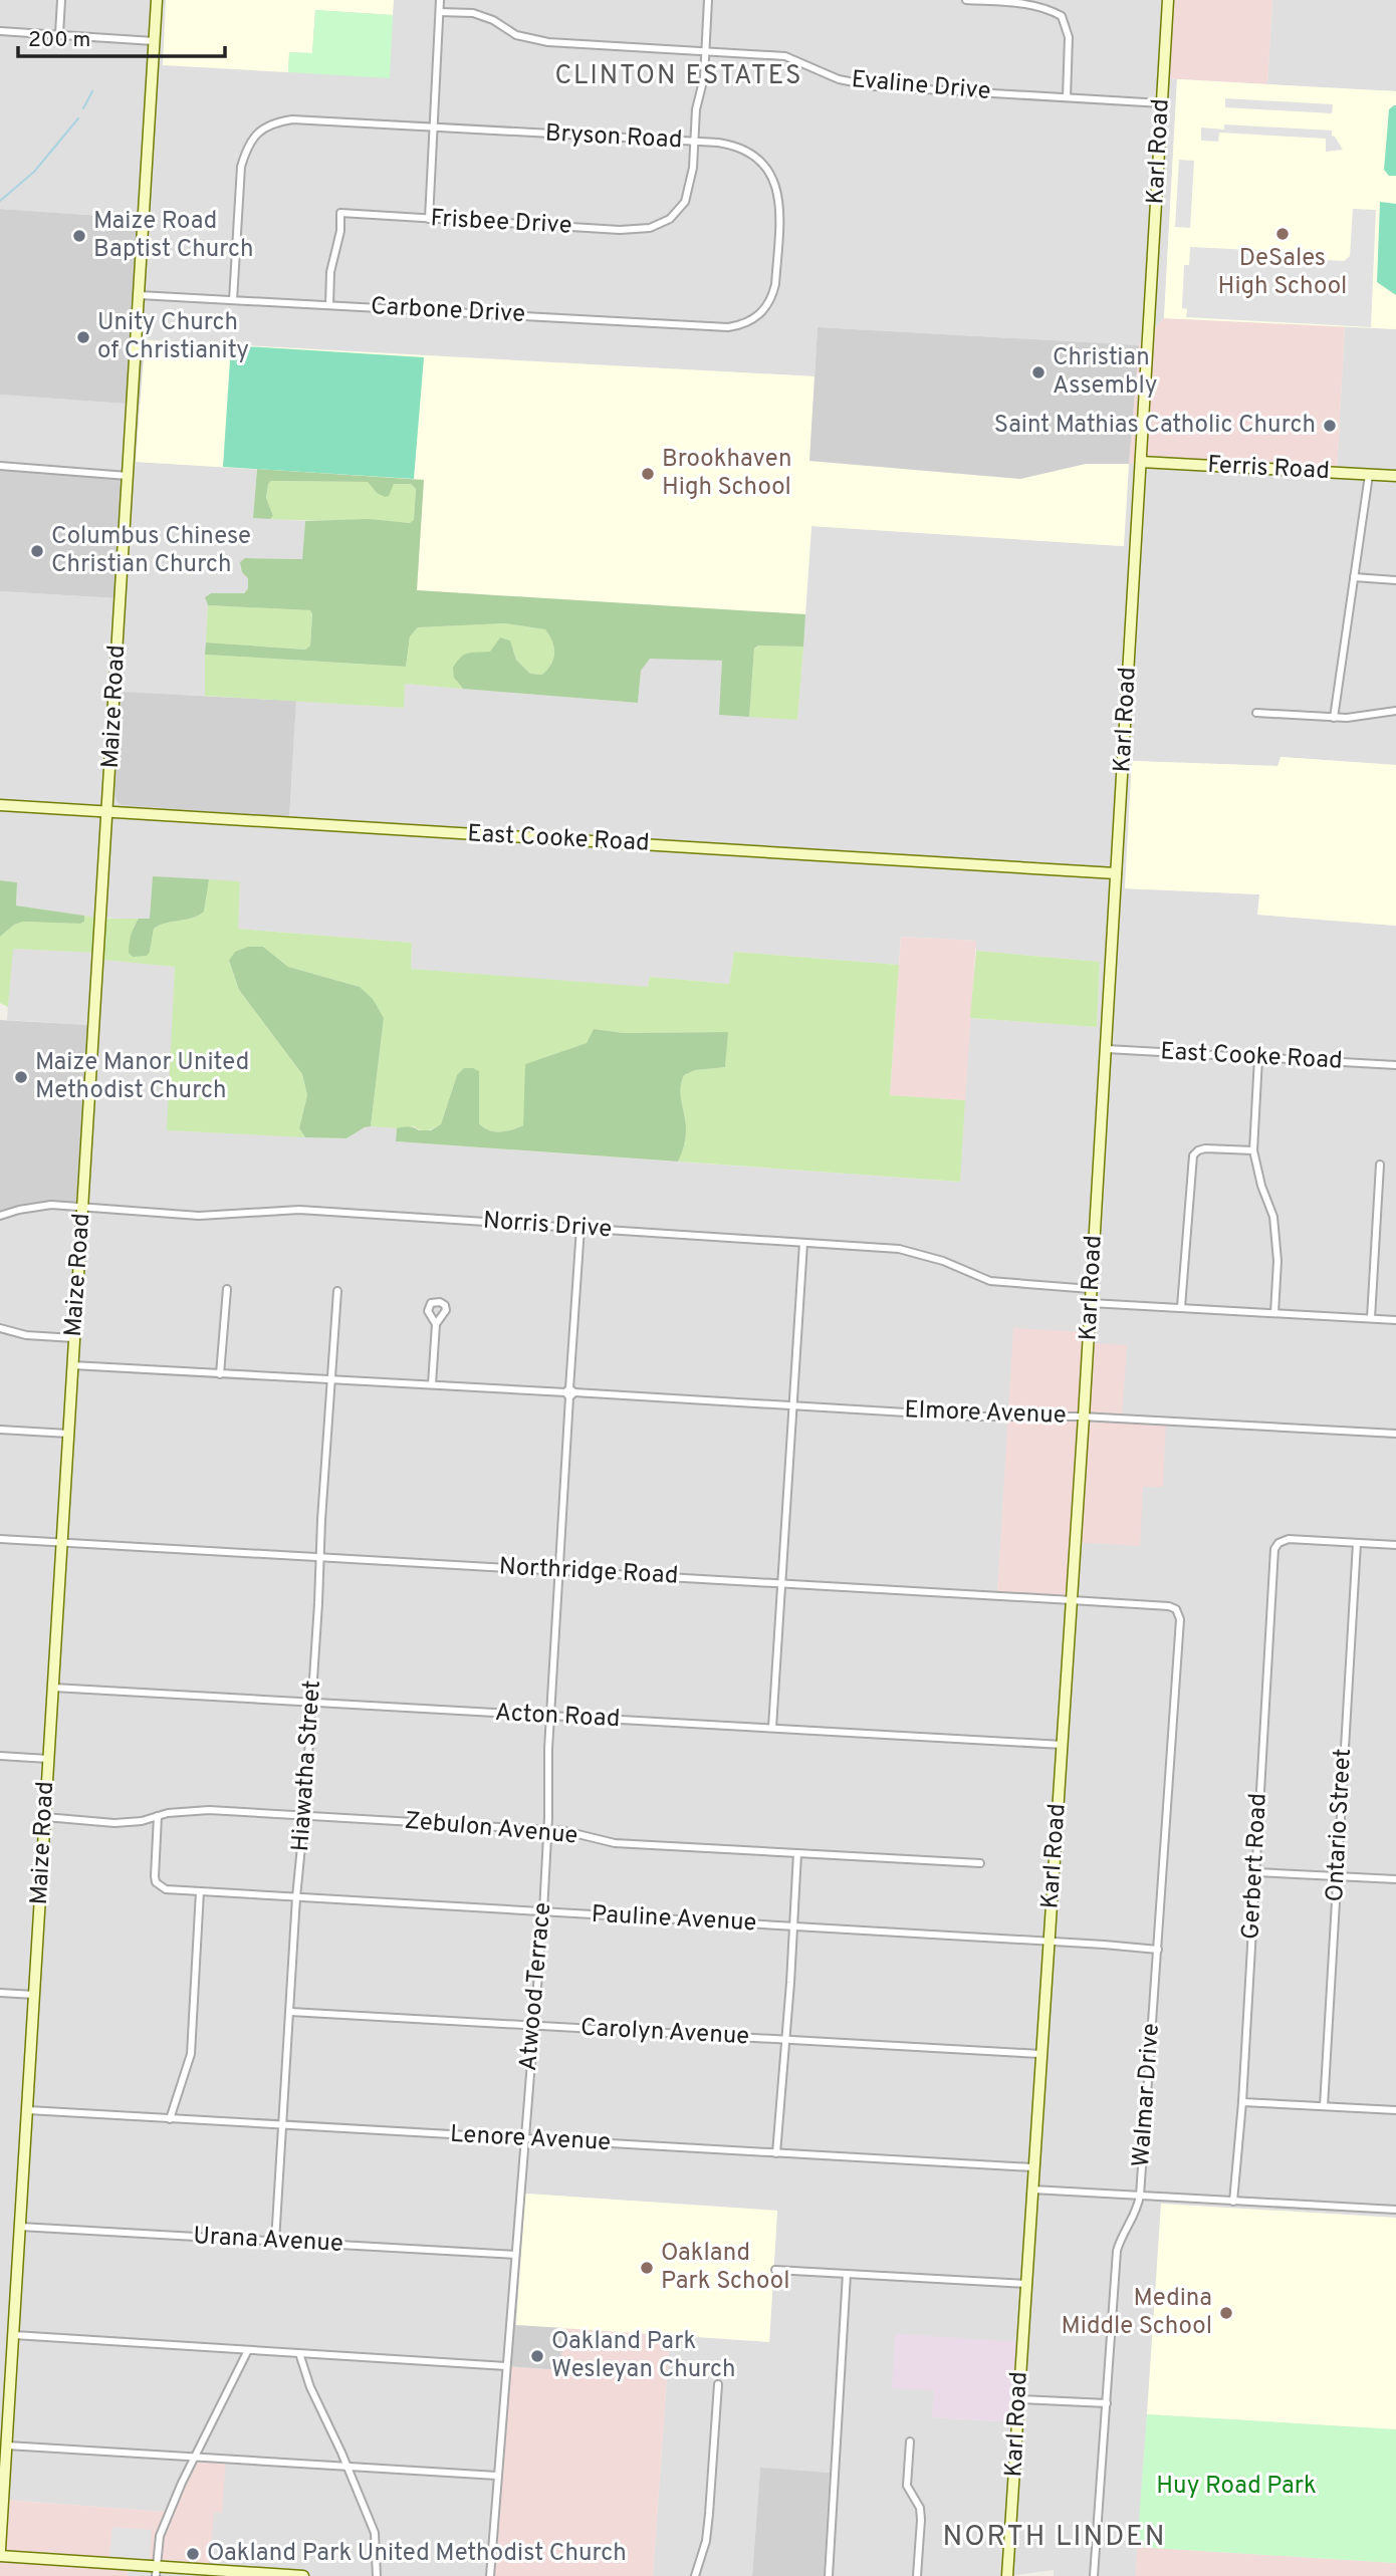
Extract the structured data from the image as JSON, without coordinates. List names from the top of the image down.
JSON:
{
  "streets": {
    "main road": [
      "Karl Road",
      "Ferris Road",
      "Maize Road",
      "East Cooke Road"
    ],
    "street": [
      "Evaline Drive",
      "Bryson Road",
      "Frisbee Drive",
      "Carbone Drive",
      "Norris Drive",
      "Elmore Avenue",
      "Northridge Road",
      "Acton Road",
      "Hiawatha Street",
      "Ontario Street",
      "Zebulon Avenue",
      "Gerbert Road",
      "Pauline Avenue",
      "Atwood Terrace",
      "Carolyn Avenue",
      "Walmar Drive",
      "Lenore Avenue",
      "Urana Avenue"
    ]
  },
  "crossings": [
    ["Evaline Drive", "Karl Road"],
    ["Evaline Drive", "Frisbee Drive"],
    ["Bryson Road", "Frisbee Drive"],
    ["Bryson Road", "Carbone Drive"],
    ["Karl Road", "Ferris Road"],
    ["Karl Road", "East Cooke Road"],
    ["Karl Road", "Norris Drive"],
    ["Karl Road", "Elmore Avenue"],
    ["Karl Road", "Northridge Road"],
    ["Karl Road", "Acton Road"],
    ["Karl Road", "Pauline Avenue"],
    ["Karl Road", "Carolyn Avenue"],
    ["Karl Road", "Lenore Avenue"],
    ["Frisbee Drive", "Carbone Drive"],
    ["Carbone Drive", "Maize Road"],
    ["Maize Road", "East Cooke Road"],
    ["Maize Road", "Norris Drive"],
    ["Maize Road", "Elmore Avenue"],
    ["Maize Road", "Northridge Road"],
    ["Maize Road", "Acton Road"],
    ["Maize Road", "Zebulon Avenue"],
    ["Maize Road", "Lenore Avenue"],
    ["Maize Road", "Urana Avenue"],
    ["Norris Drive", "Atwood Terrace"],
    ["Elmore Avenue", "Hiawatha Street"],
    ["Elmore Avenue", "Atwood Terrace"],
    ["Northridge Road", "Hiawatha Street"],
    ["Northridge Road", "Atwood Terrace"],
    ["Northridge Road", "Walmar Drive"],
    ["Acton Road", "Hiawatha Street"],
    ["Acton Road", "Atwood Terrace"],
    ["Hiawatha Street", "Zebulon Avenue"],
    ["Hiawatha Street", "Pauline Avenue"],
    ["Hiawatha Street", "Carolyn Avenue"],
    ["Hiawatha Street", "Lenore Avenue"],
    ["Hiawatha Street", "Urana Avenue"],
    ["Ontario Street", "Gerbert Road"],
    ["Zebulon Avenue", "Pauline Avenue"],
    ["Zebulon Avenue", "Atwood Terrace"],
    ["Pauline Avenue", "Atwood Terrace"],
    ["Pauline Avenue", "Walmar Drive"],
    ["Atwood Terrace", "Carolyn Avenue"],
    ["Atwood Terrace", "Lenore Avenue"],
    ["Atwood Terrace", "Urana Avenue"]
  ],
  "districts": ["CLINTON ESTATES", "NORTH LINDEN"],
  "parks": ["Huy Road Park"],
  "places": [
    "DeSales High School",
    "Maize Road Baptist Church",
    "Unity Church of Christianity",
    "Christian Assembly",
    "Saint Mathias Catholic Church",
    "Brookhaven High School",
    "Columbus Chinese Christian Church",
    "Maize Manor United Methodist Church",
    "Oakland Park School",
    "Medina Middle School",
    "Oakland Park Wesleyan Church",
    "Oakland Park United Methodist Church"
  ],
  "scale_bar": "200 m"
}
